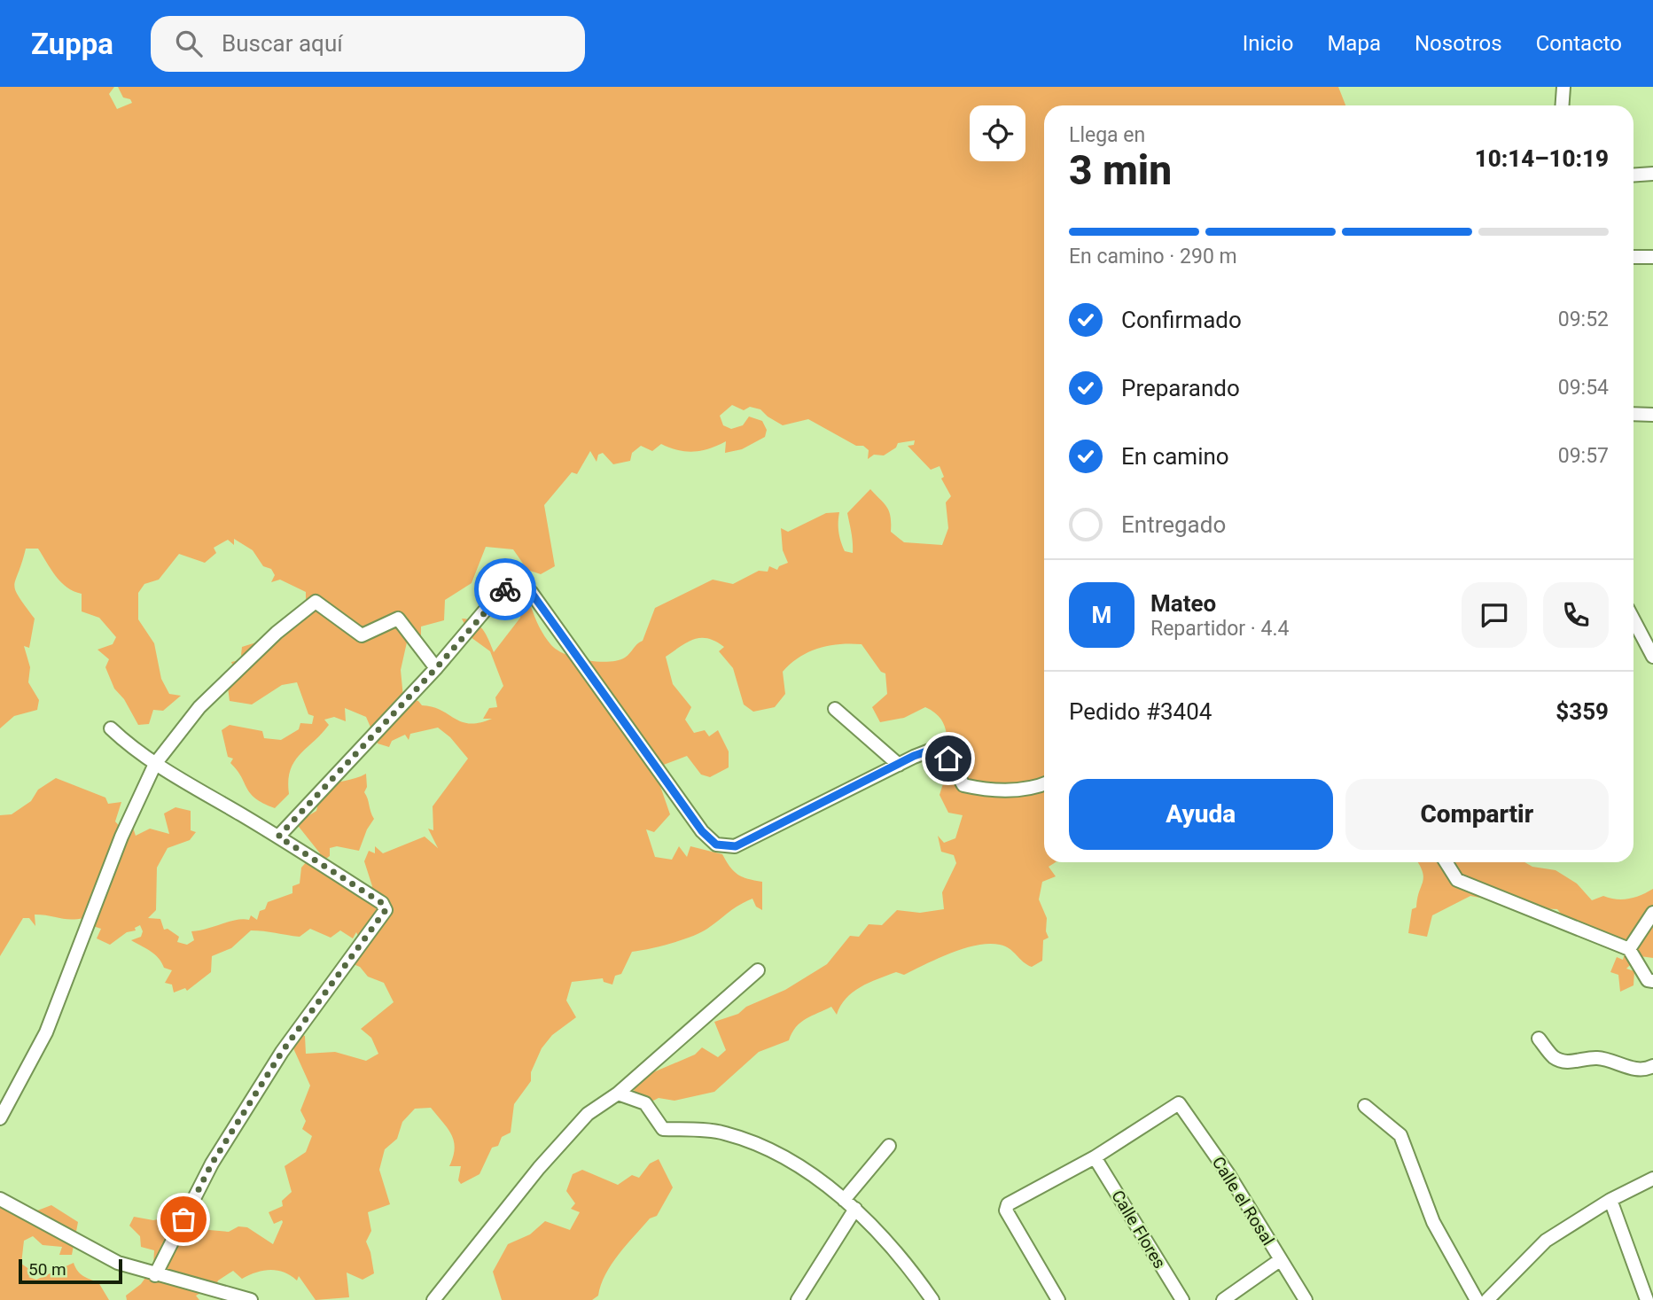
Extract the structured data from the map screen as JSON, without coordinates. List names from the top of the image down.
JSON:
{
  "streets": {
    "street": ["Calle el Rosal", "Calle Flores"]
  },
  "crossings": [
    ["Calle el Rosal", "Calle Flores"]
  ],
  "scale_bar": "50 m",
  "page": {
    "header": "Zuppa",
    "search": "Buscar aquí",
    "nav": [
      "Inicio",
      "Mapa",
      "Nosotros",
      "Contacto"
    ],
    "heading": ["3 min", "Llega en", "10:14–10:19"],
    "panel": [
      "Mateo",
      "Repartidor · 4.4",
      "Pedido #3404",
      "$359"
    ],
    "bar": "En camino · 290 m",
    "list": [
      ["Confirmado", "09:52"],
      ["Preparando", "09:54"],
      ["En camino", "09:57"],
      "Entregado"
    ],
    "round": "M",
    "buttons": ["Ayuda", "Compartir"],
    "scale": "50 m"
  }
}
